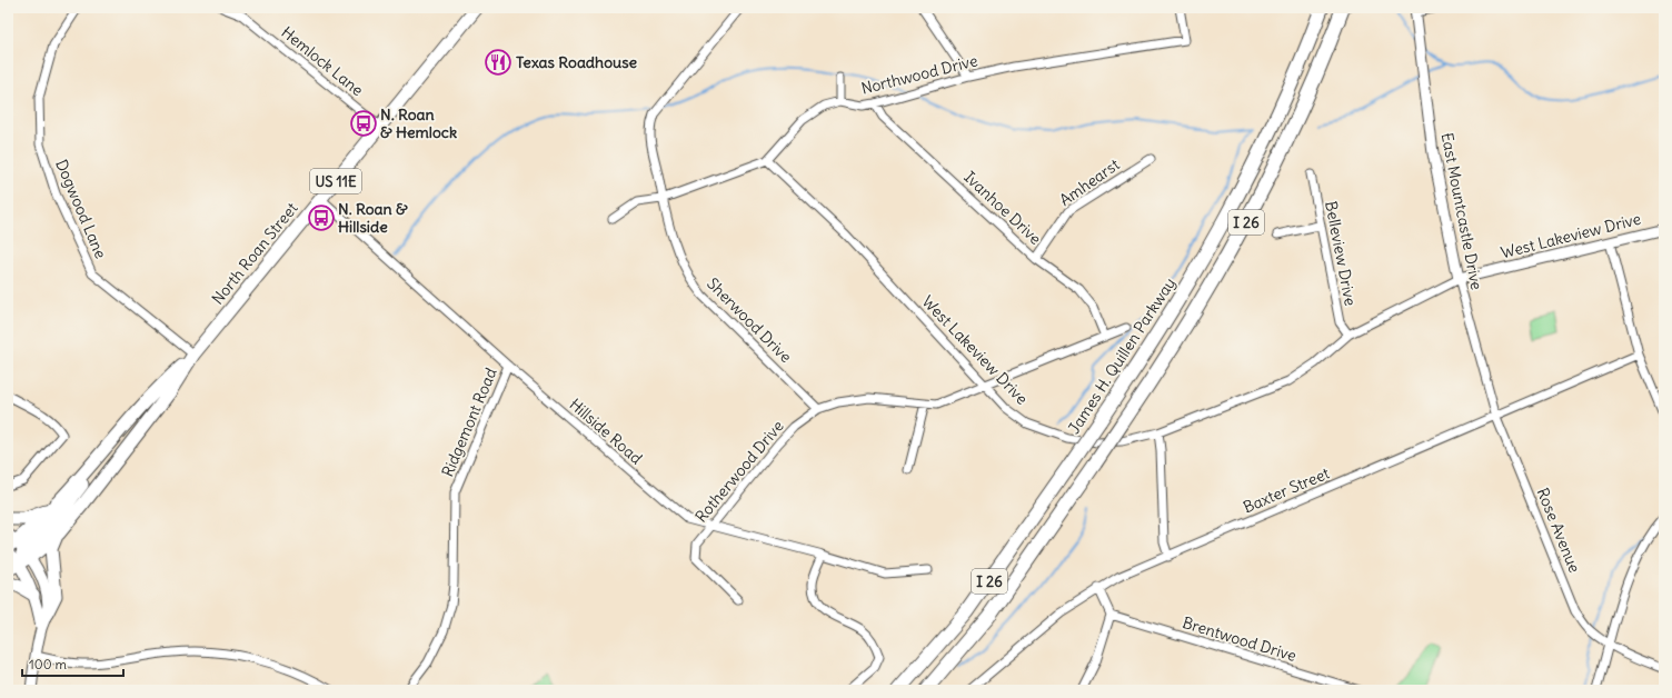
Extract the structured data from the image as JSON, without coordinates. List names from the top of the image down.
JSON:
{
  "streets": {
    "highway": ["I 26", "James H. Quillen Parkway"],
    "main road": ["US 11E", "North Roan Street"],
    "street": [
      "Hemlock Lane",
      "Northwood Drive",
      "Amhearst",
      "Ivanhoe Drive",
      "Dogwood Lane",
      "East Mountcastle Drive",
      "West Lakeview Drive",
      "Belleview Drive",
      "Sherwood Drive",
      "Ridgemont Road",
      "Hillside Road",
      "Rotherwood Drive",
      "Baxter Street",
      "Rose Avenue",
      "Brentwood Drive"
    ]
  },
  "crossings": [
    ["Hemlock Lane", "North Roan Street"],
    ["Northwood Drive", "Ivanhoe Drive"],
    ["Northwood Drive", "West Lakeview Drive"],
    ["US 11E", "North Roan Street"],
    ["Amhearst", "Ivanhoe Drive"],
    ["Ivanhoe Drive", "Rotherwood Drive"],
    ["Dogwood Lane", "North Roan Street"],
    ["East Mountcastle Drive", "West Lakeview Drive"],
    ["East Mountcastle Drive", "Baxter Street"],
    ["East Mountcastle Drive", "Rose Avenue"],
    ["West Lakeview Drive", "Belleview Drive"],
    ["West Lakeview Drive", "Rotherwood Drive"],
    ["North Roan Street", "Hillside Road"],
    ["Sherwood Drive", "Rotherwood Drive"],
    ["Ridgemont Road", "Hillside Road"],
    ["Hillside Road", "Rotherwood Drive"],
    ["Baxter Street", "Rose Avenue"]
  ],
  "places": {
    "restaurant": ["Texas Roadhouse"],
    "bus stop": ["N. Roan & Hemlock", "N. Roan & Hillside"]
  },
  "scale_bar": "100 m"
}
